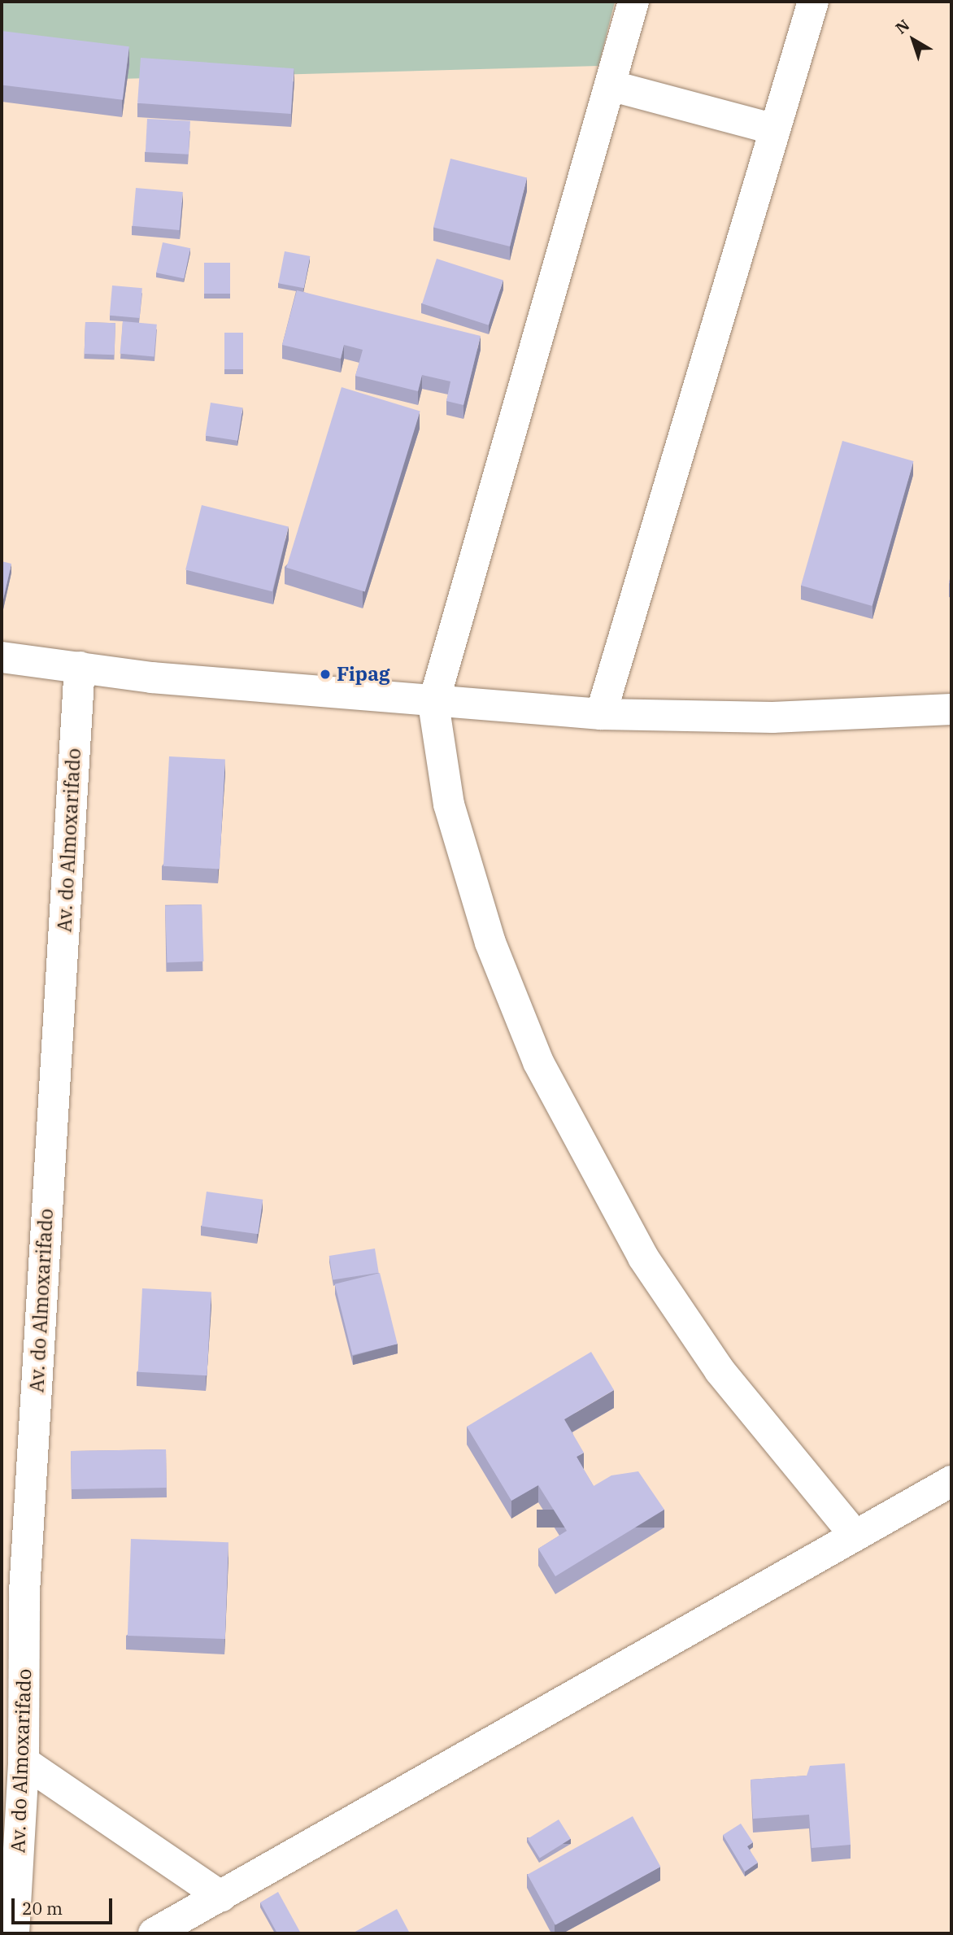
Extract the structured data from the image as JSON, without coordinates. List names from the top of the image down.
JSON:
{
  "streets": {
    "street": ["Av. do Almoxarifado"]
  },
  "places": ["Fipag"],
  "scale_bar": "20 m",
  "north": "top left"
}
